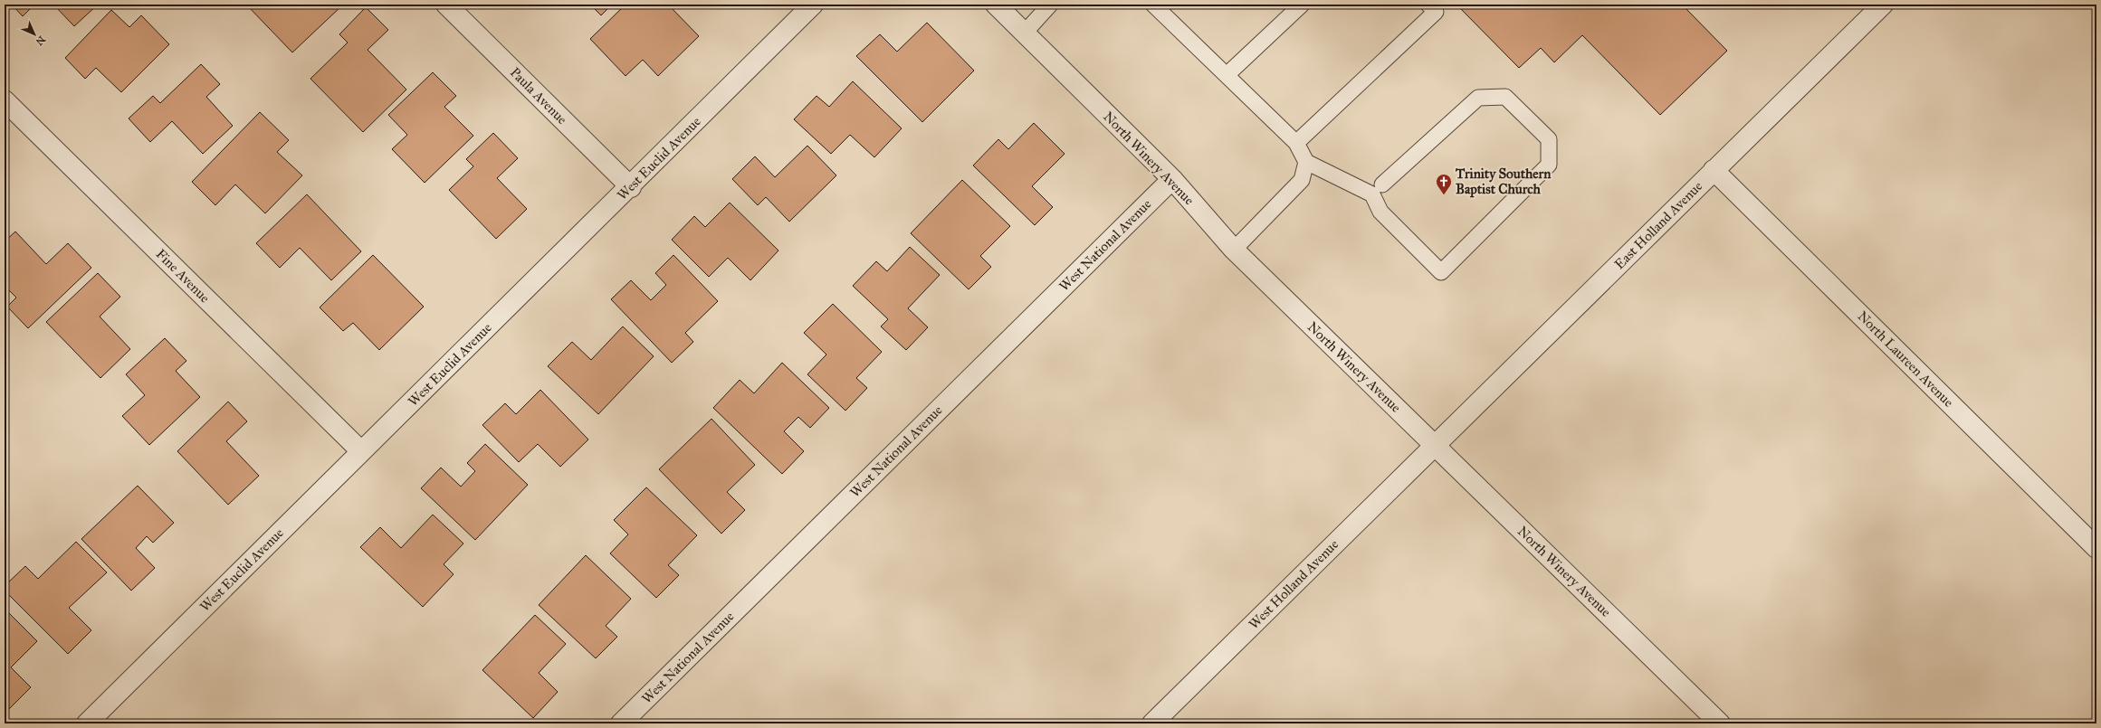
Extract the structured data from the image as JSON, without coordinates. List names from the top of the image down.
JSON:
{
  "streets": {
    "street": [
      "Paula Avenue",
      "West Euclid Avenue",
      "North Winery Avenue",
      "East Holland Avenue",
      "West National Avenue",
      "Fine Avenue",
      "North Laureen Avenue",
      "West Holland Avenue"
    ]
  },
  "crossings": [
    ["Paula Avenue", "West Euclid Avenue"],
    ["West Euclid Avenue", "Fine Avenue"],
    ["North Winery Avenue", "East Holland Avenue"],
    ["North Winery Avenue", "West National Avenue"],
    ["North Winery Avenue", "West Holland Avenue"],
    ["East Holland Avenue", "North Laureen Avenue"],
    ["East Holland Avenue", "West Holland Avenue"]
  ],
  "places": {
    "church": ["Trinity Southern Baptist Church"]
  },
  "north": "bottom right"
}
